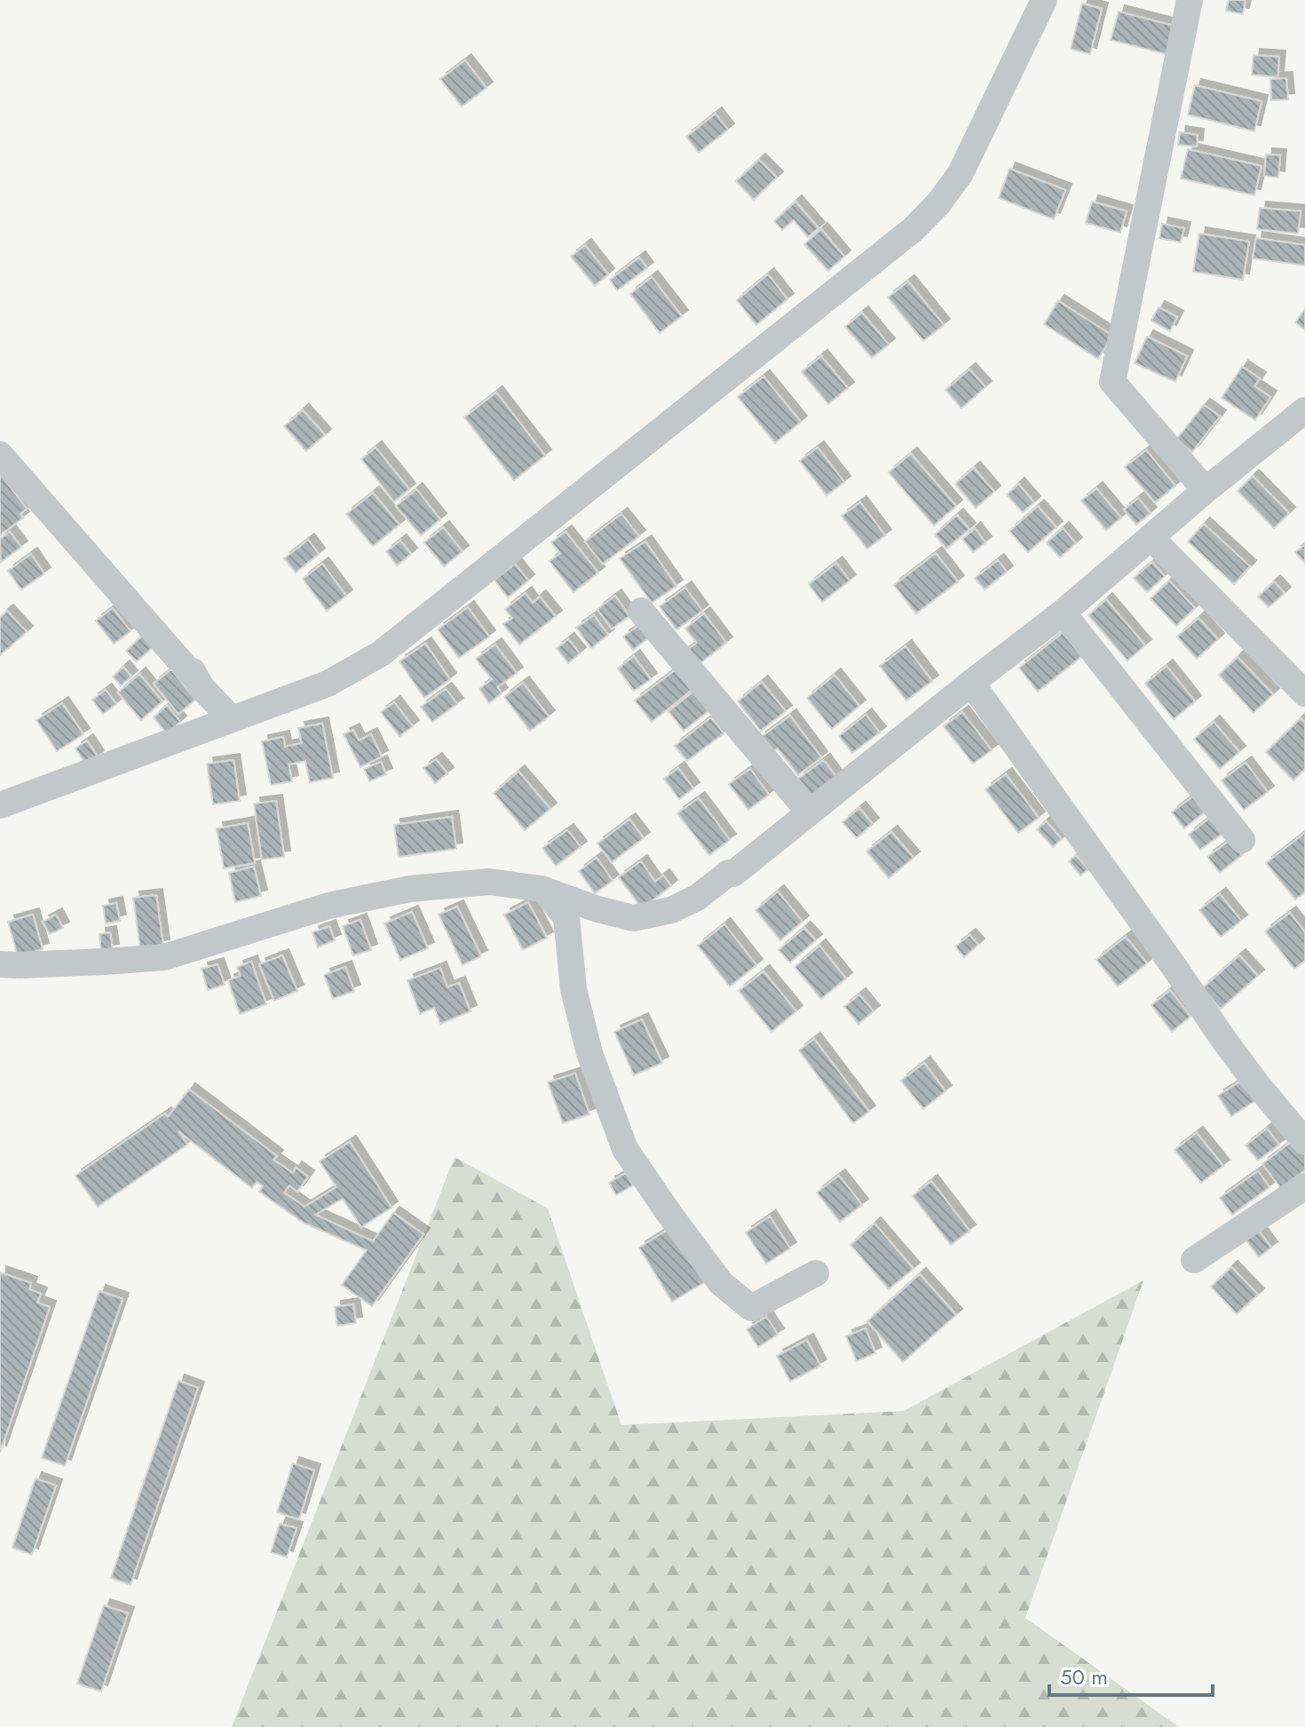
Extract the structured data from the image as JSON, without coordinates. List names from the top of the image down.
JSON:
{
  "scale_bar": "50 m"
}
